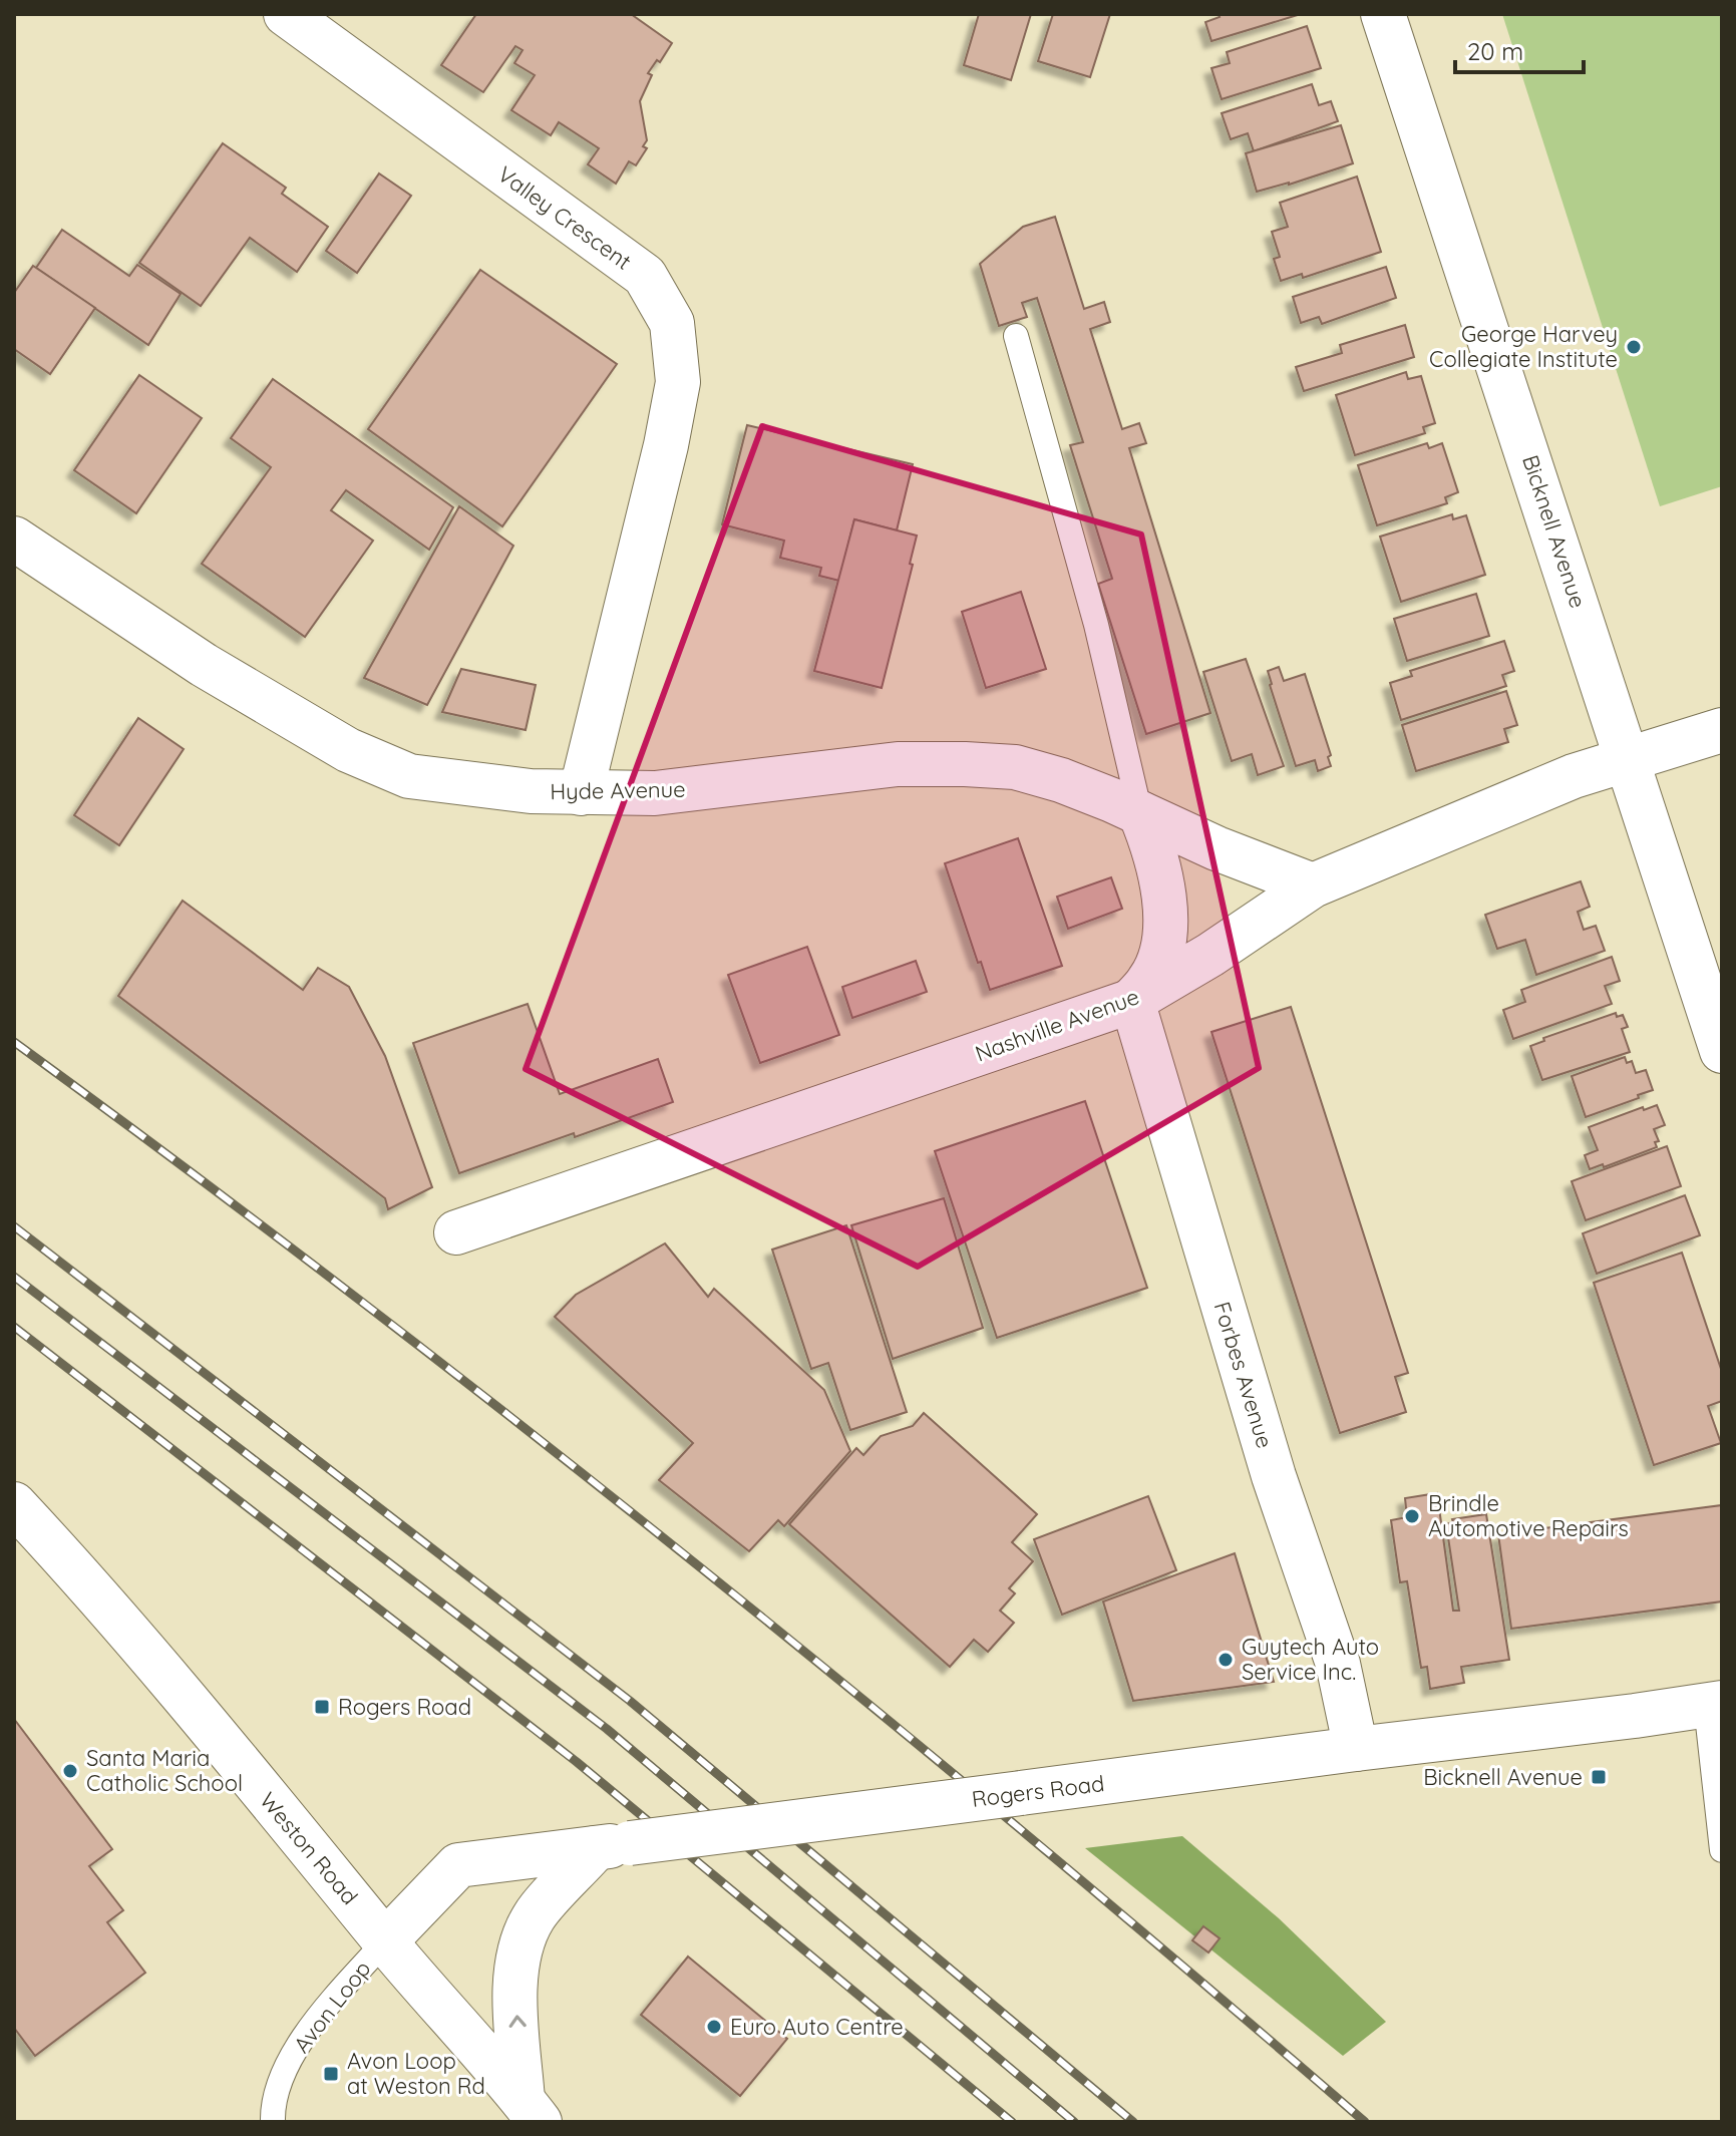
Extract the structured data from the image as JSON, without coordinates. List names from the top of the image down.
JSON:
{
  "streets": {
    "street": [
      "Valley Crescent",
      "Bicknell Avenue",
      "Hyde Avenue",
      "Nashville Avenue",
      "Forbes Avenue",
      "Rogers Road",
      "Weston Road"
    ],
    "lane": ["Avon Loop"]
  },
  "crossings": [
    ["Valley Crescent", "Hyde Avenue"],
    ["Bicknell Avenue", "Nashville Avenue"],
    ["Hyde Avenue", "Nashville Avenue"],
    ["Nashville Avenue", "Forbes Avenue"],
    ["Forbes Avenue", "Rogers Road"],
    ["Rogers Road", "Weston Road"],
    ["Rogers Road", "Avon Loop"],
    ["Weston Road", "Avon Loop"]
  ],
  "places": {
    "other": [
      "George Harvey Collegiate Institute",
      "Brindle Automotive Repairs",
      "Guytech Auto Service Inc.",
      "Santa Maria Catholic School",
      "Euro Auto Centre"
    ],
    "transit": ["Rogers Road", "Bicknell Avenue", "Avon Loop at Weston Rd"]
  },
  "scale_bar": "20 m"
}
